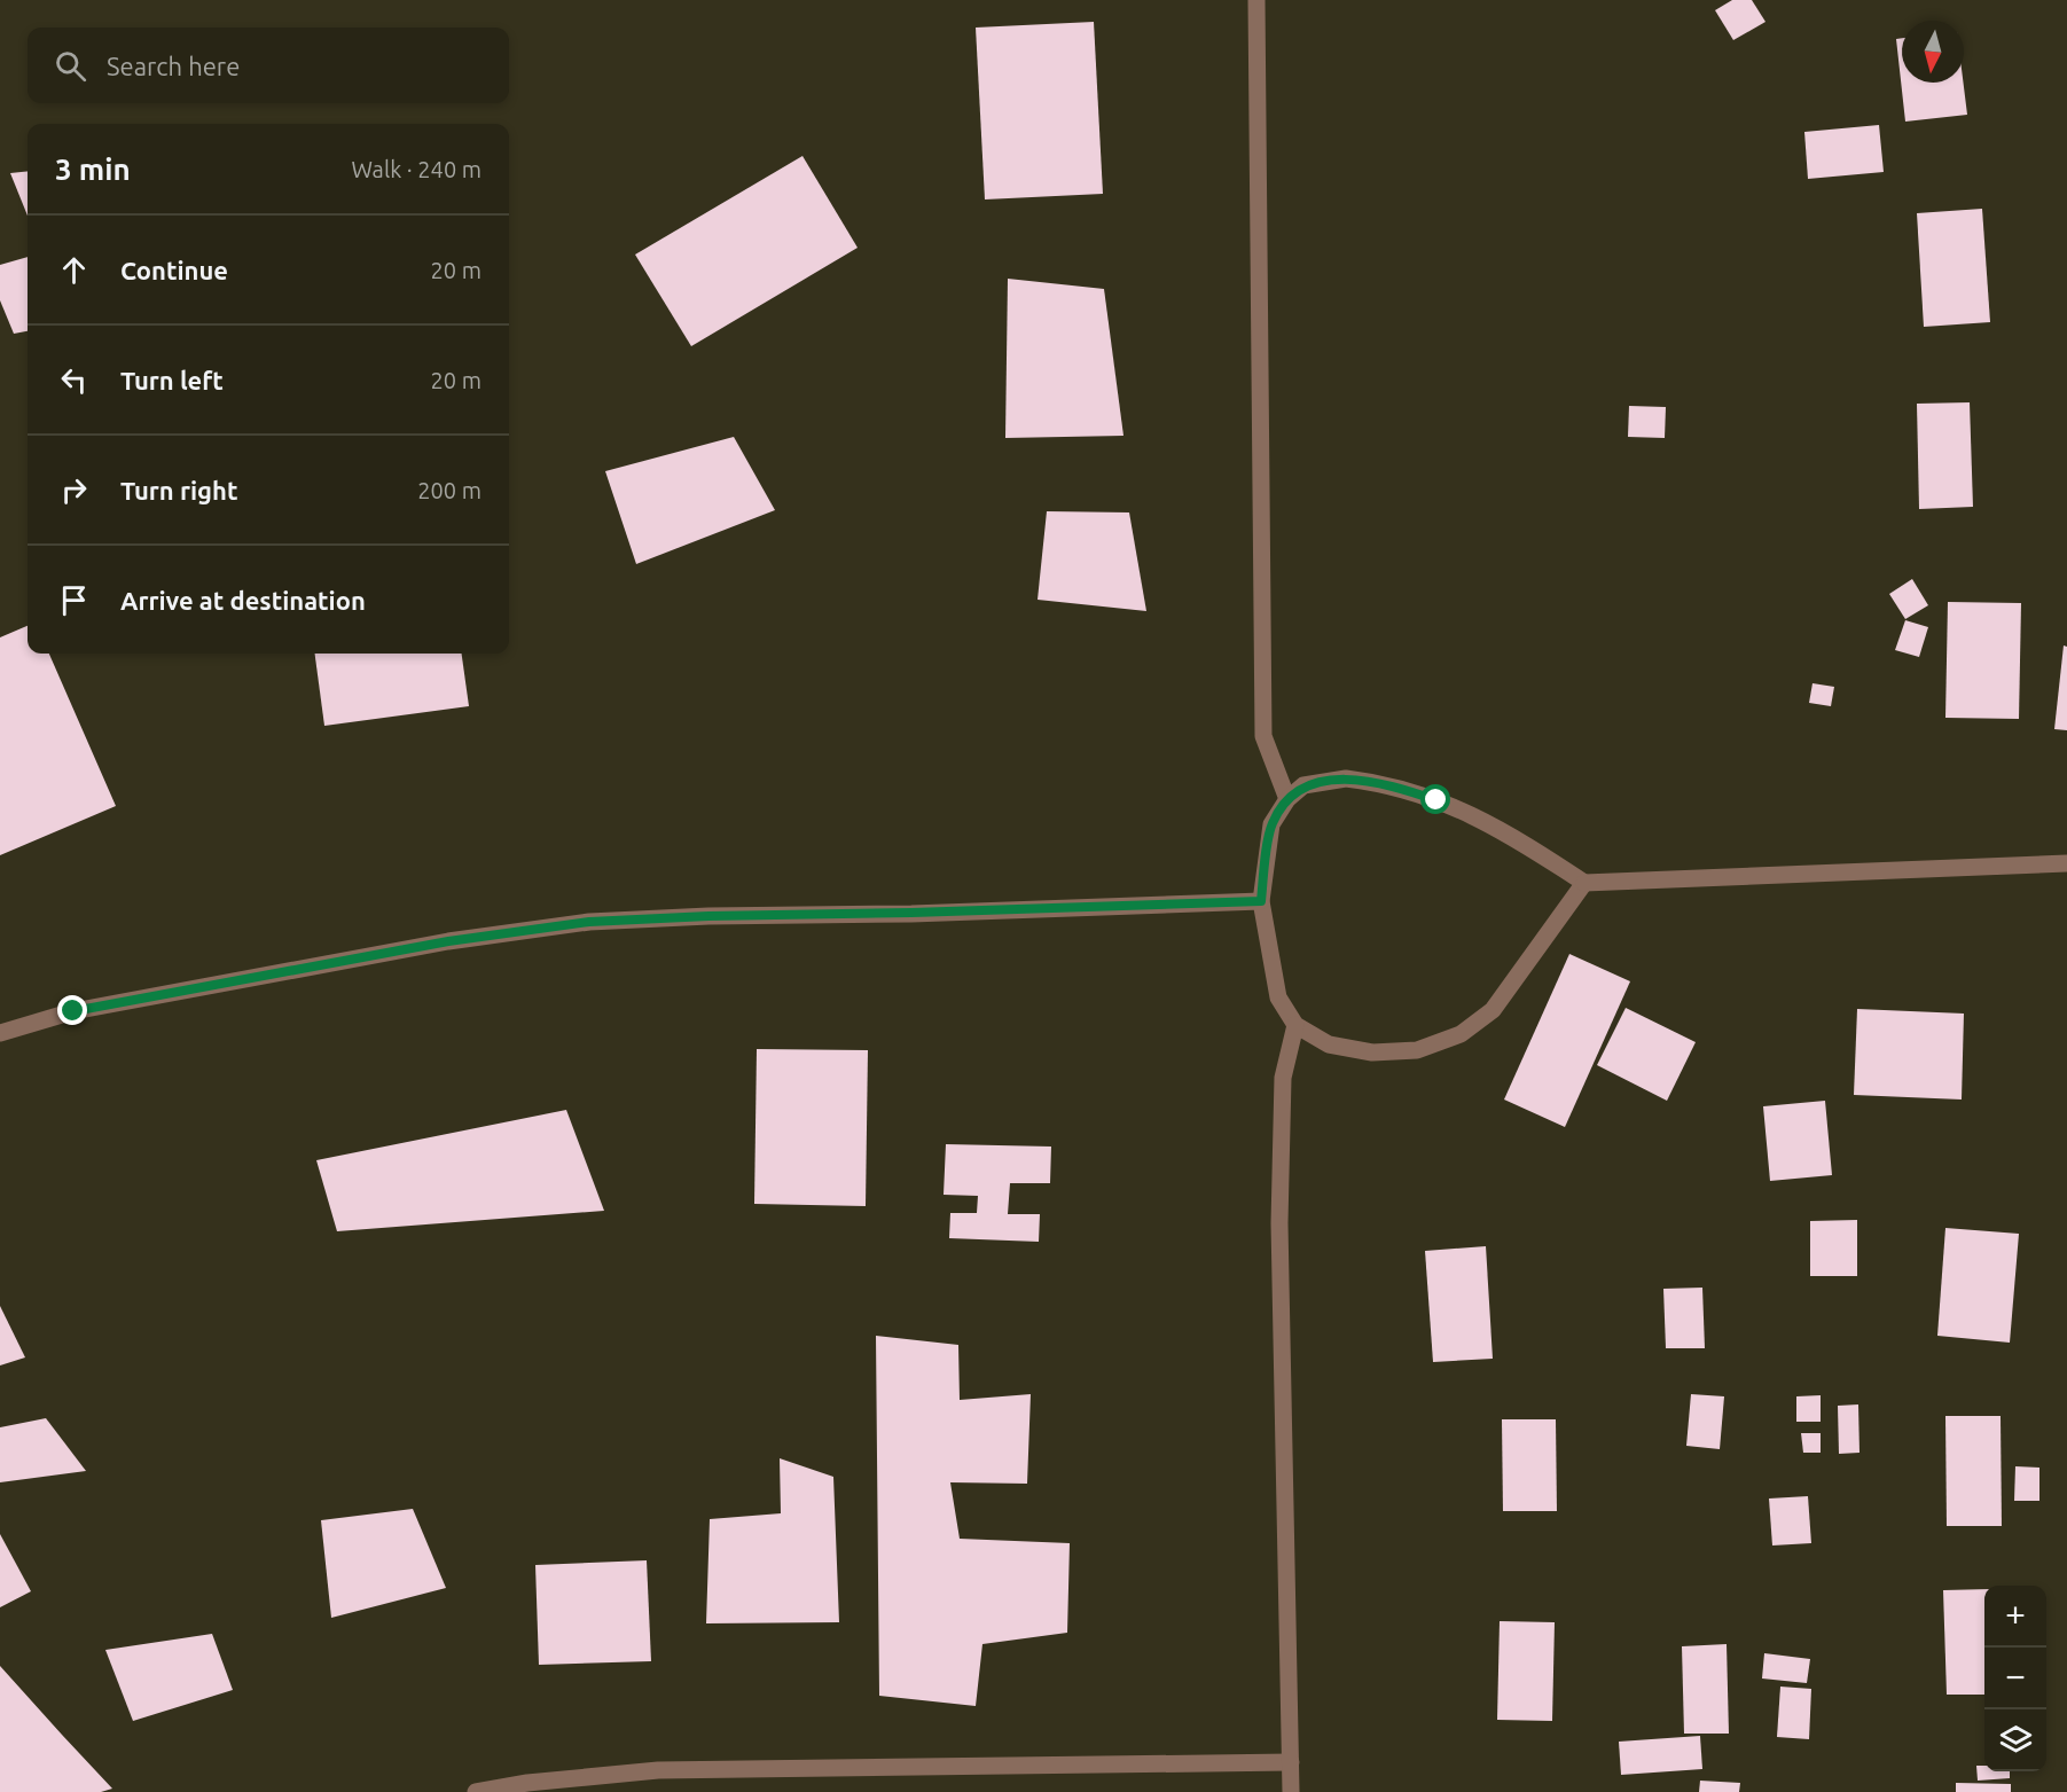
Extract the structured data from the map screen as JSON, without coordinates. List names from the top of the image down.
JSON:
{
  "north": "bottom",
  "page": {
    "search": "Search here",
    "heading": ["3 min", "Walk · 240 m"],
    "list": [
      ["Continue", "20 m"],
      ["Turn left", "20 m"],
      ["Turn right", "200 m"],
      "Arrive at destination"
    ],
    "map_buttons": ["+", "−"]
  }
}
